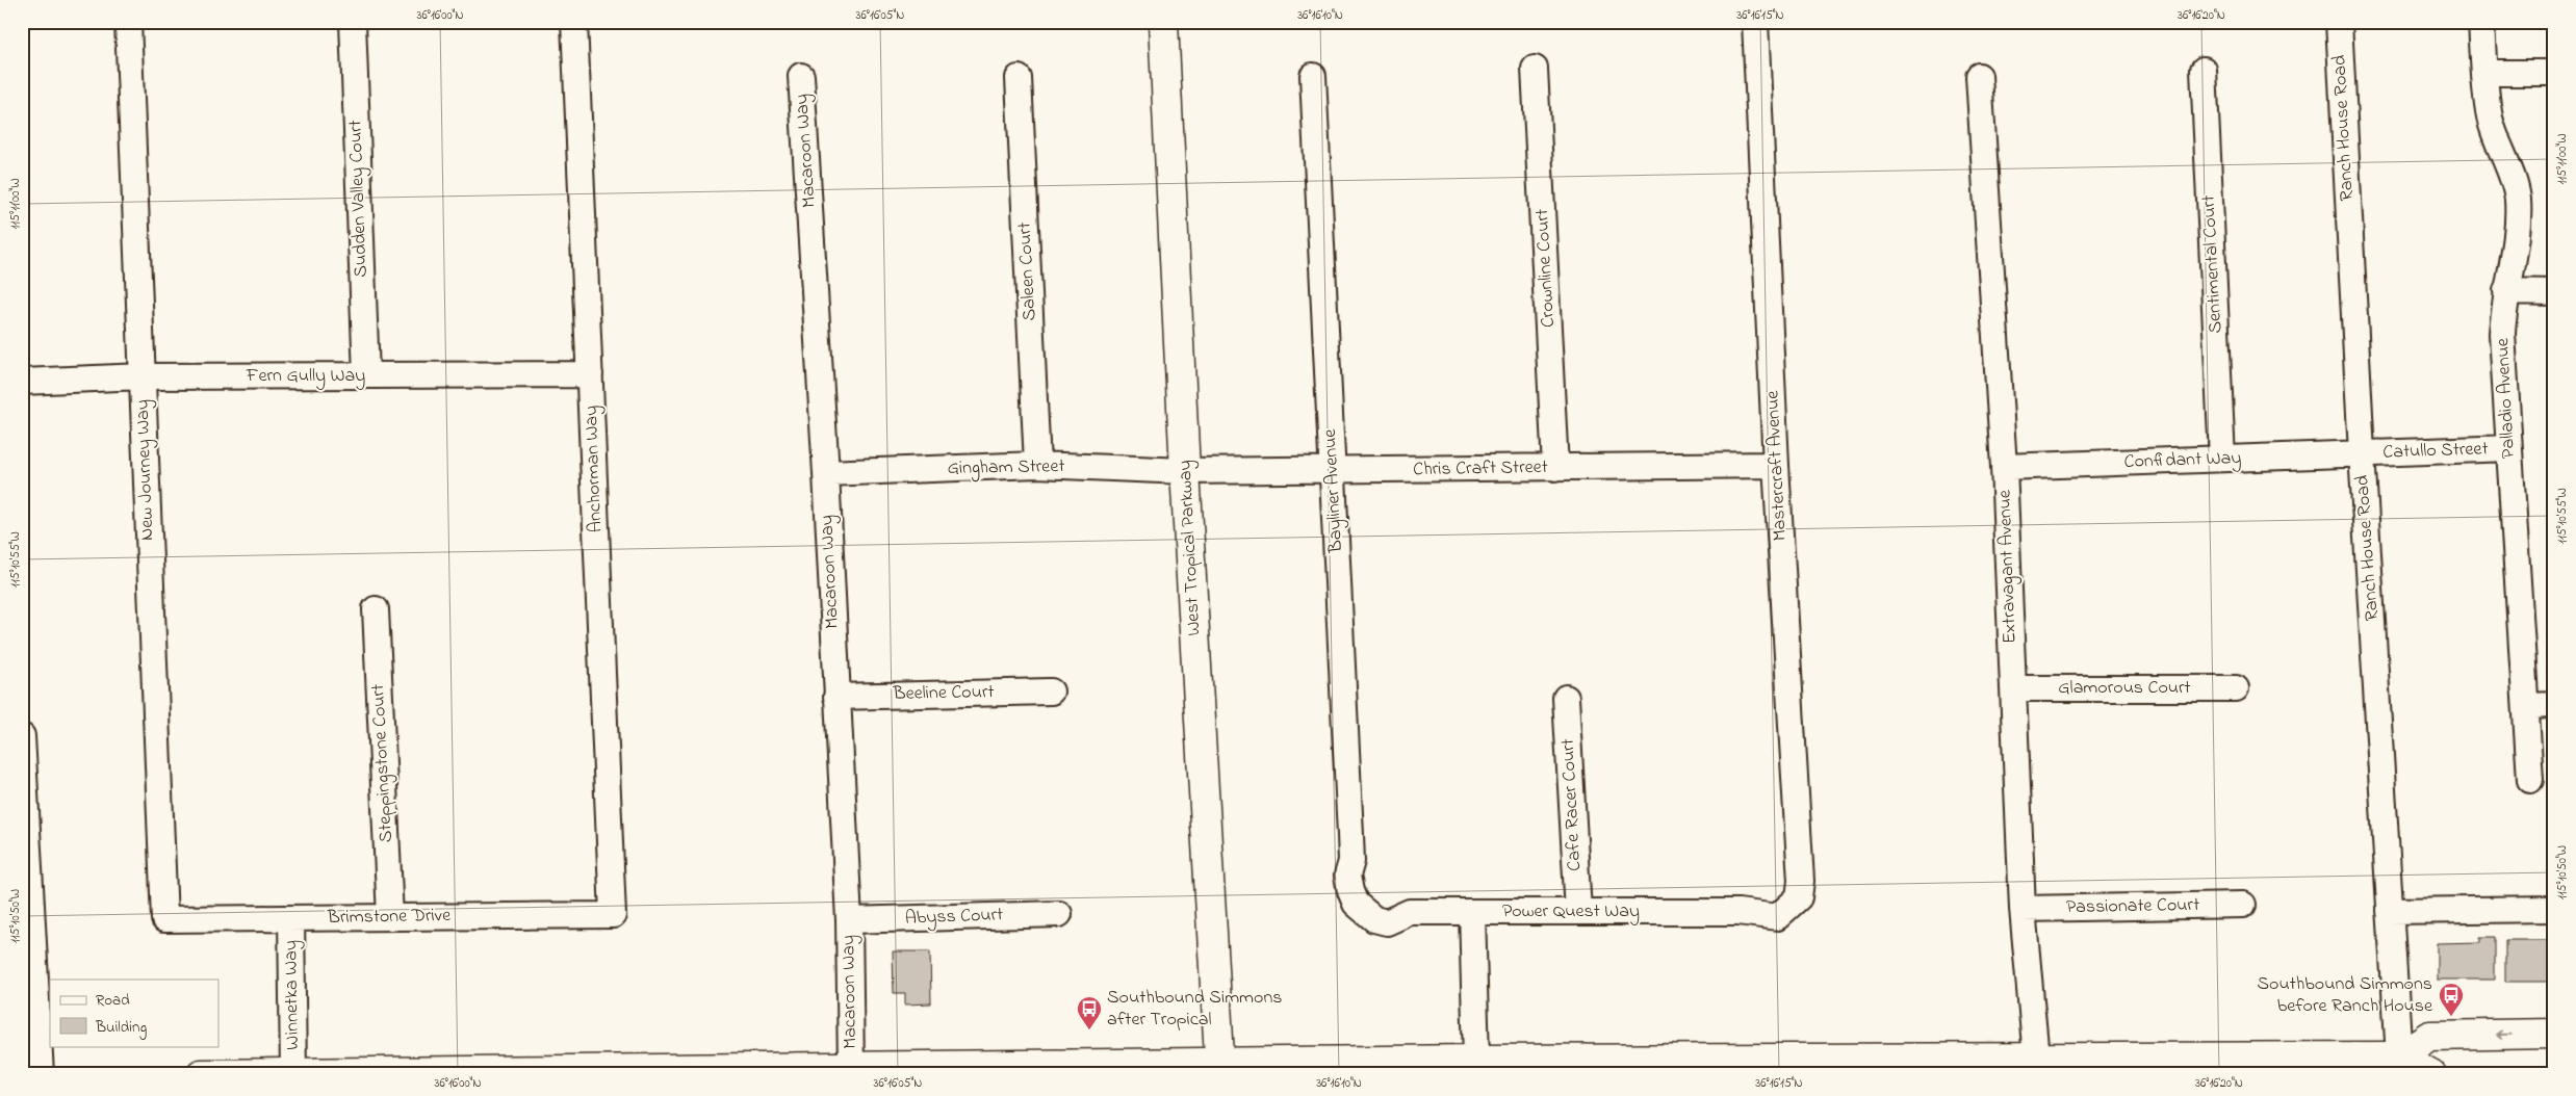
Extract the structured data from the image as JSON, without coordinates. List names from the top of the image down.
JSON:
{
  "streets": {
    "main road": ["West Tropical Parkway"],
    "street": [
      "Ranch House Road",
      "Macaroon Way",
      "Sudden Valley Court",
      "Sentimental Court",
      "Crownline Court",
      "Saleen Court",
      "Fern Gully Way",
      "Palladio Avenue",
      "Catullo Street",
      "Confidant Way",
      "Mastercraft Avenue",
      "Gingham Street",
      "Anchorman Way",
      "Chris Craft Street",
      "New Journey Way",
      "Bayliner Avenue",
      "Extravagant Avenue",
      "Glamorous Court",
      "Beeline Court",
      "Steppingstone Court",
      "Cafe Racer Court",
      "Passionate Court",
      "Power Quest Way",
      "Brimstone Drive",
      "Abyss Court",
      "Winnetka Way"
    ]
  },
  "crossings": [
    ["Ranch House Road", "Catullo Street"],
    ["Ranch House Road", "Confidant Way"],
    ["Macaroon Way", "Gingham Street"],
    ["Macaroon Way", "Beeline Court"],
    ["Macaroon Way", "Abyss Court"],
    ["Sudden Valley Court", "Fern Gully Way"],
    ["Sentimental Court", "Confidant Way"],
    ["Crownline Court", "Chris Craft Street"],
    ["Saleen Court", "Gingham Street"],
    ["Fern Gully Way", "Anchorman Way"],
    ["Fern Gully Way", "New Journey Way"],
    ["Palladio Avenue", "Catullo Street"],
    ["Catullo Street", "Confidant Way"],
    ["Confidant Way", "Extravagant Avenue"],
    ["Mastercraft Avenue", "Chris Craft Street"],
    ["Mastercraft Avenue", "Power Quest Way"],
    ["Gingham Street", "Chris Craft Street"],
    ["Gingham Street", "West Tropical Parkway"],
    ["Anchorman Way", "Brimstone Drive"],
    ["Chris Craft Street", "Bayliner Avenue"],
    ["Chris Craft Street", "West Tropical Parkway"],
    ["New Journey Way", "Brimstone Drive"],
    ["Bayliner Avenue", "Power Quest Way"],
    ["Extravagant Avenue", "Glamorous Court"],
    ["Extravagant Avenue", "Passionate Court"],
    ["Steppingstone Court", "Brimstone Drive"],
    ["Cafe Racer Court", "Power Quest Way"],
    ["Brimstone Drive", "Winnetka Way"]
  ],
  "places": {
    "bus stop": ["Southbound Simmons before Ranch House", "Southbound Simmons after Tropical"]
  },
  "legend": ["Road", "Building"],
  "coordinates": [
    "36°16'00\"N",
    "36°16'05\"N",
    "36°16'10\"N",
    "36°16'15\"N",
    "36°16'20\"N",
    "115°11'00\"W",
    "115°10'55\"W",
    "115°10'50\"W"
  ]
}
